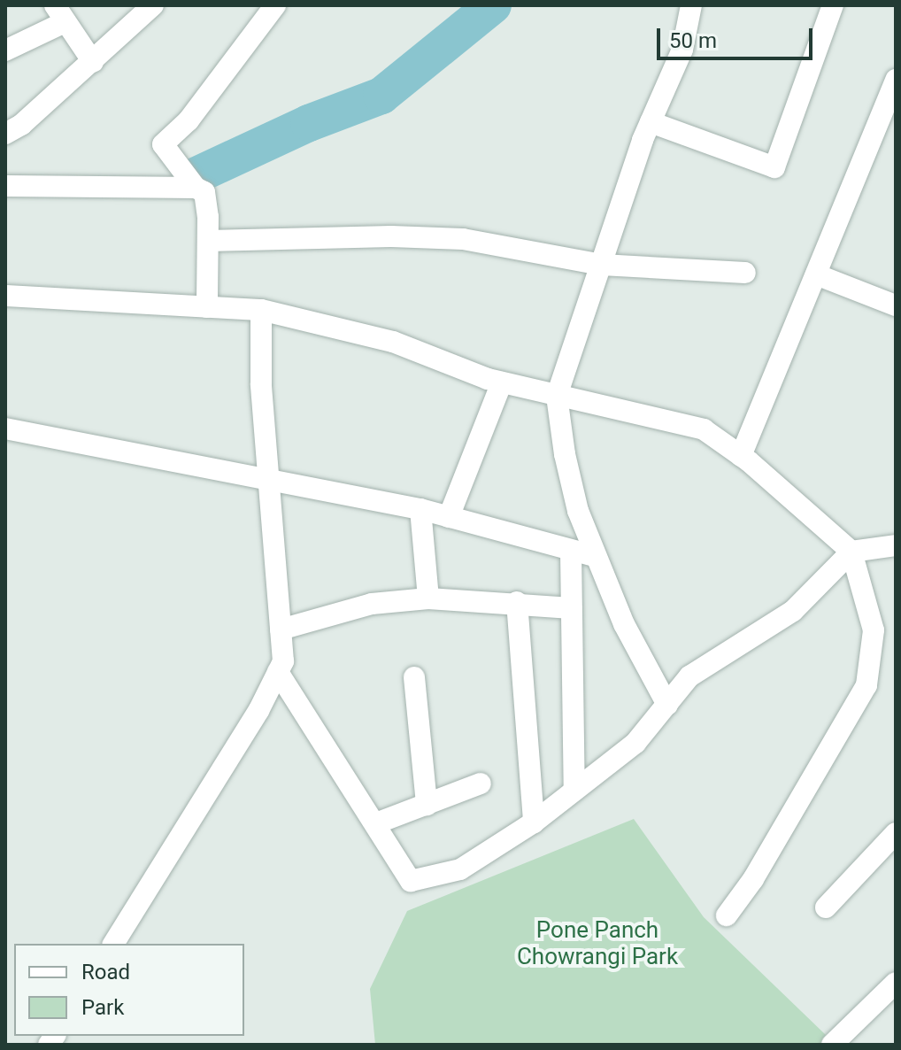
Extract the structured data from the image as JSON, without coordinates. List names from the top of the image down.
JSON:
{
  "parks": ["Pone Panch Chowrangi Park"],
  "legend": ["Road", "Park"],
  "scale_bar": "50 m"
}
